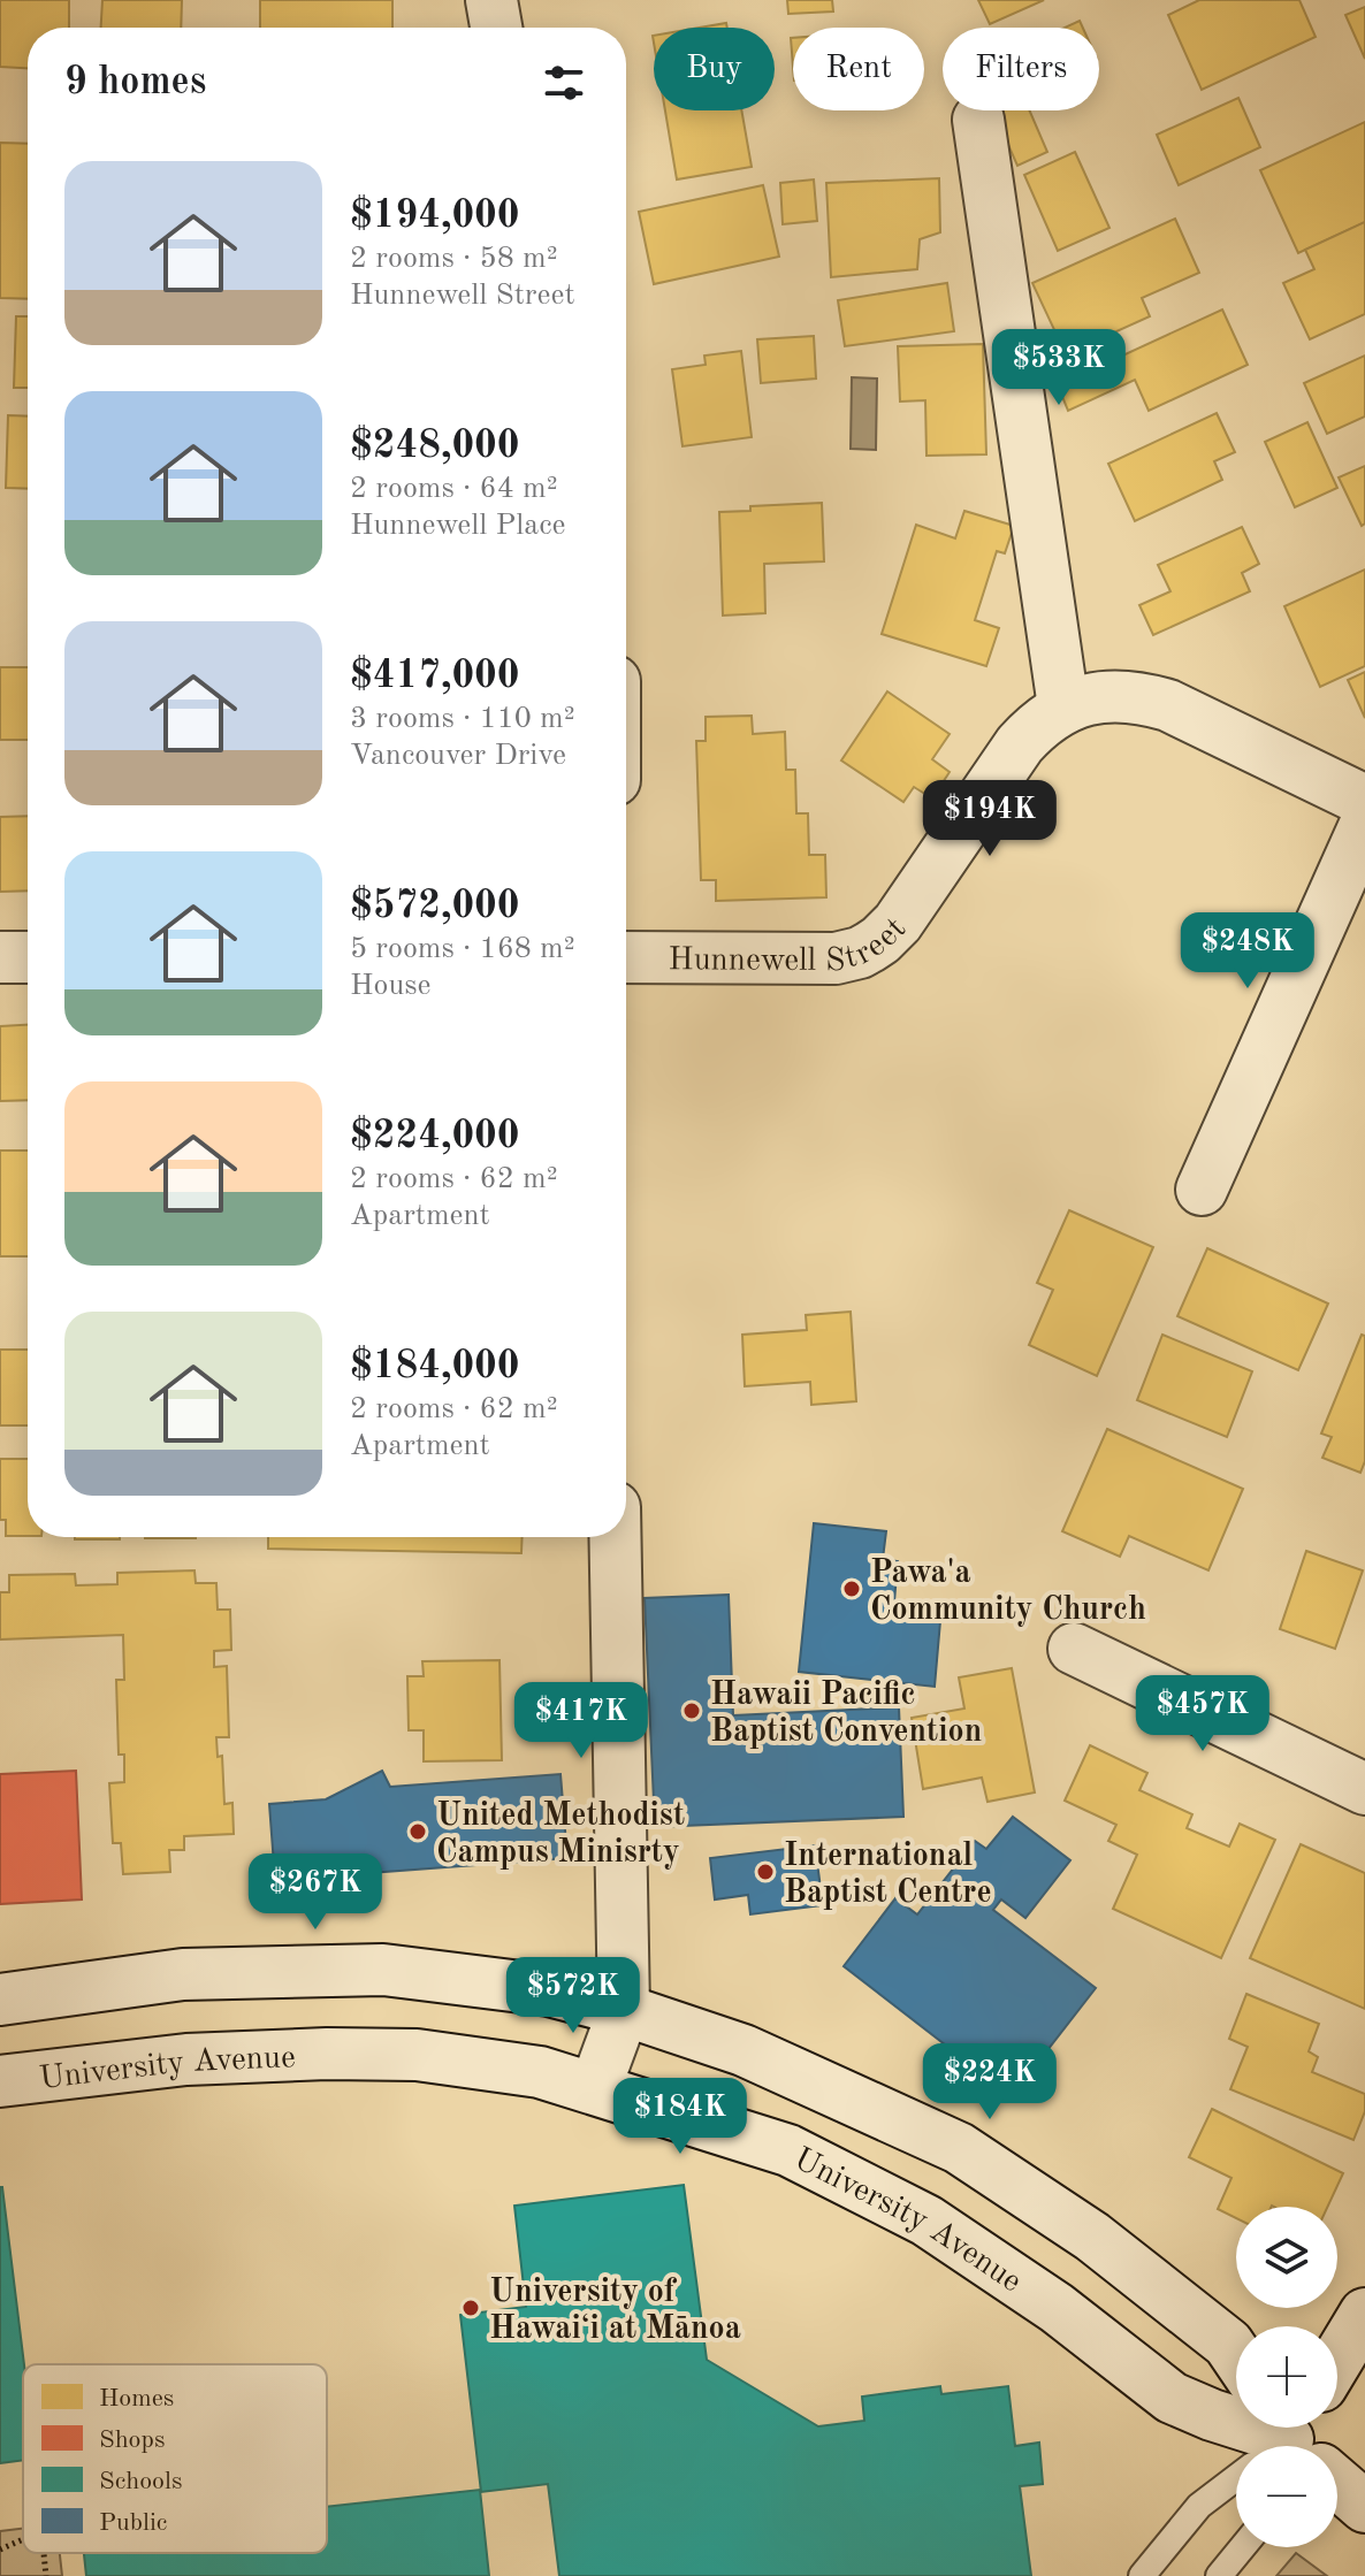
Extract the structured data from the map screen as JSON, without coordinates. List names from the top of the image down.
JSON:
{
  "streets": {
    "street": ["Hunnewell Street", "University Avenue"]
  },
  "places": [
    "Pawa'a Community Church",
    "Hawaii Pacific Baptist Convention",
    "United Methodist Campus Minisrty",
    "International Baptist Centre",
    "University of Hawaiʻi at Mānoa"
  ],
  "legend": [
    "Homes",
    "Shops",
    "Schools",
    "Public"
  ],
  "page": {
    "chip": ["Buy", "Rent", "Filters"],
    "heading": "9 homes",
    "list": [
      {
        "name": "$194,000",
        "note": "2 rooms · 58 m² · Hunnewell Street"
      },
      {
        "name": "$248,000",
        "note": "2 rooms · 64 m² · Hunnewell Place"
      },
      {
        "name": "$417,000",
        "note": "3 rooms · 110 m² · Vancouver Drive"
      },
      {
        "name": "$572,000",
        "note": "5 rooms · 168 m² · House"
      },
      {
        "name": "$224,000",
        "note": "2 rooms · 62 m² · Apartment"
      },
      {
        "name": "$184,000",
        "note": "2 rooms · 62 m² · Apartment"
      }
    ],
    "price": [
      "$533K",
      "$194K",
      "$248K",
      "$457K",
      "$417K",
      "$267K",
      "$572K",
      "$224K",
      "$184K"
    ],
    "map_buttons": ["+", "−"]
  }
}
